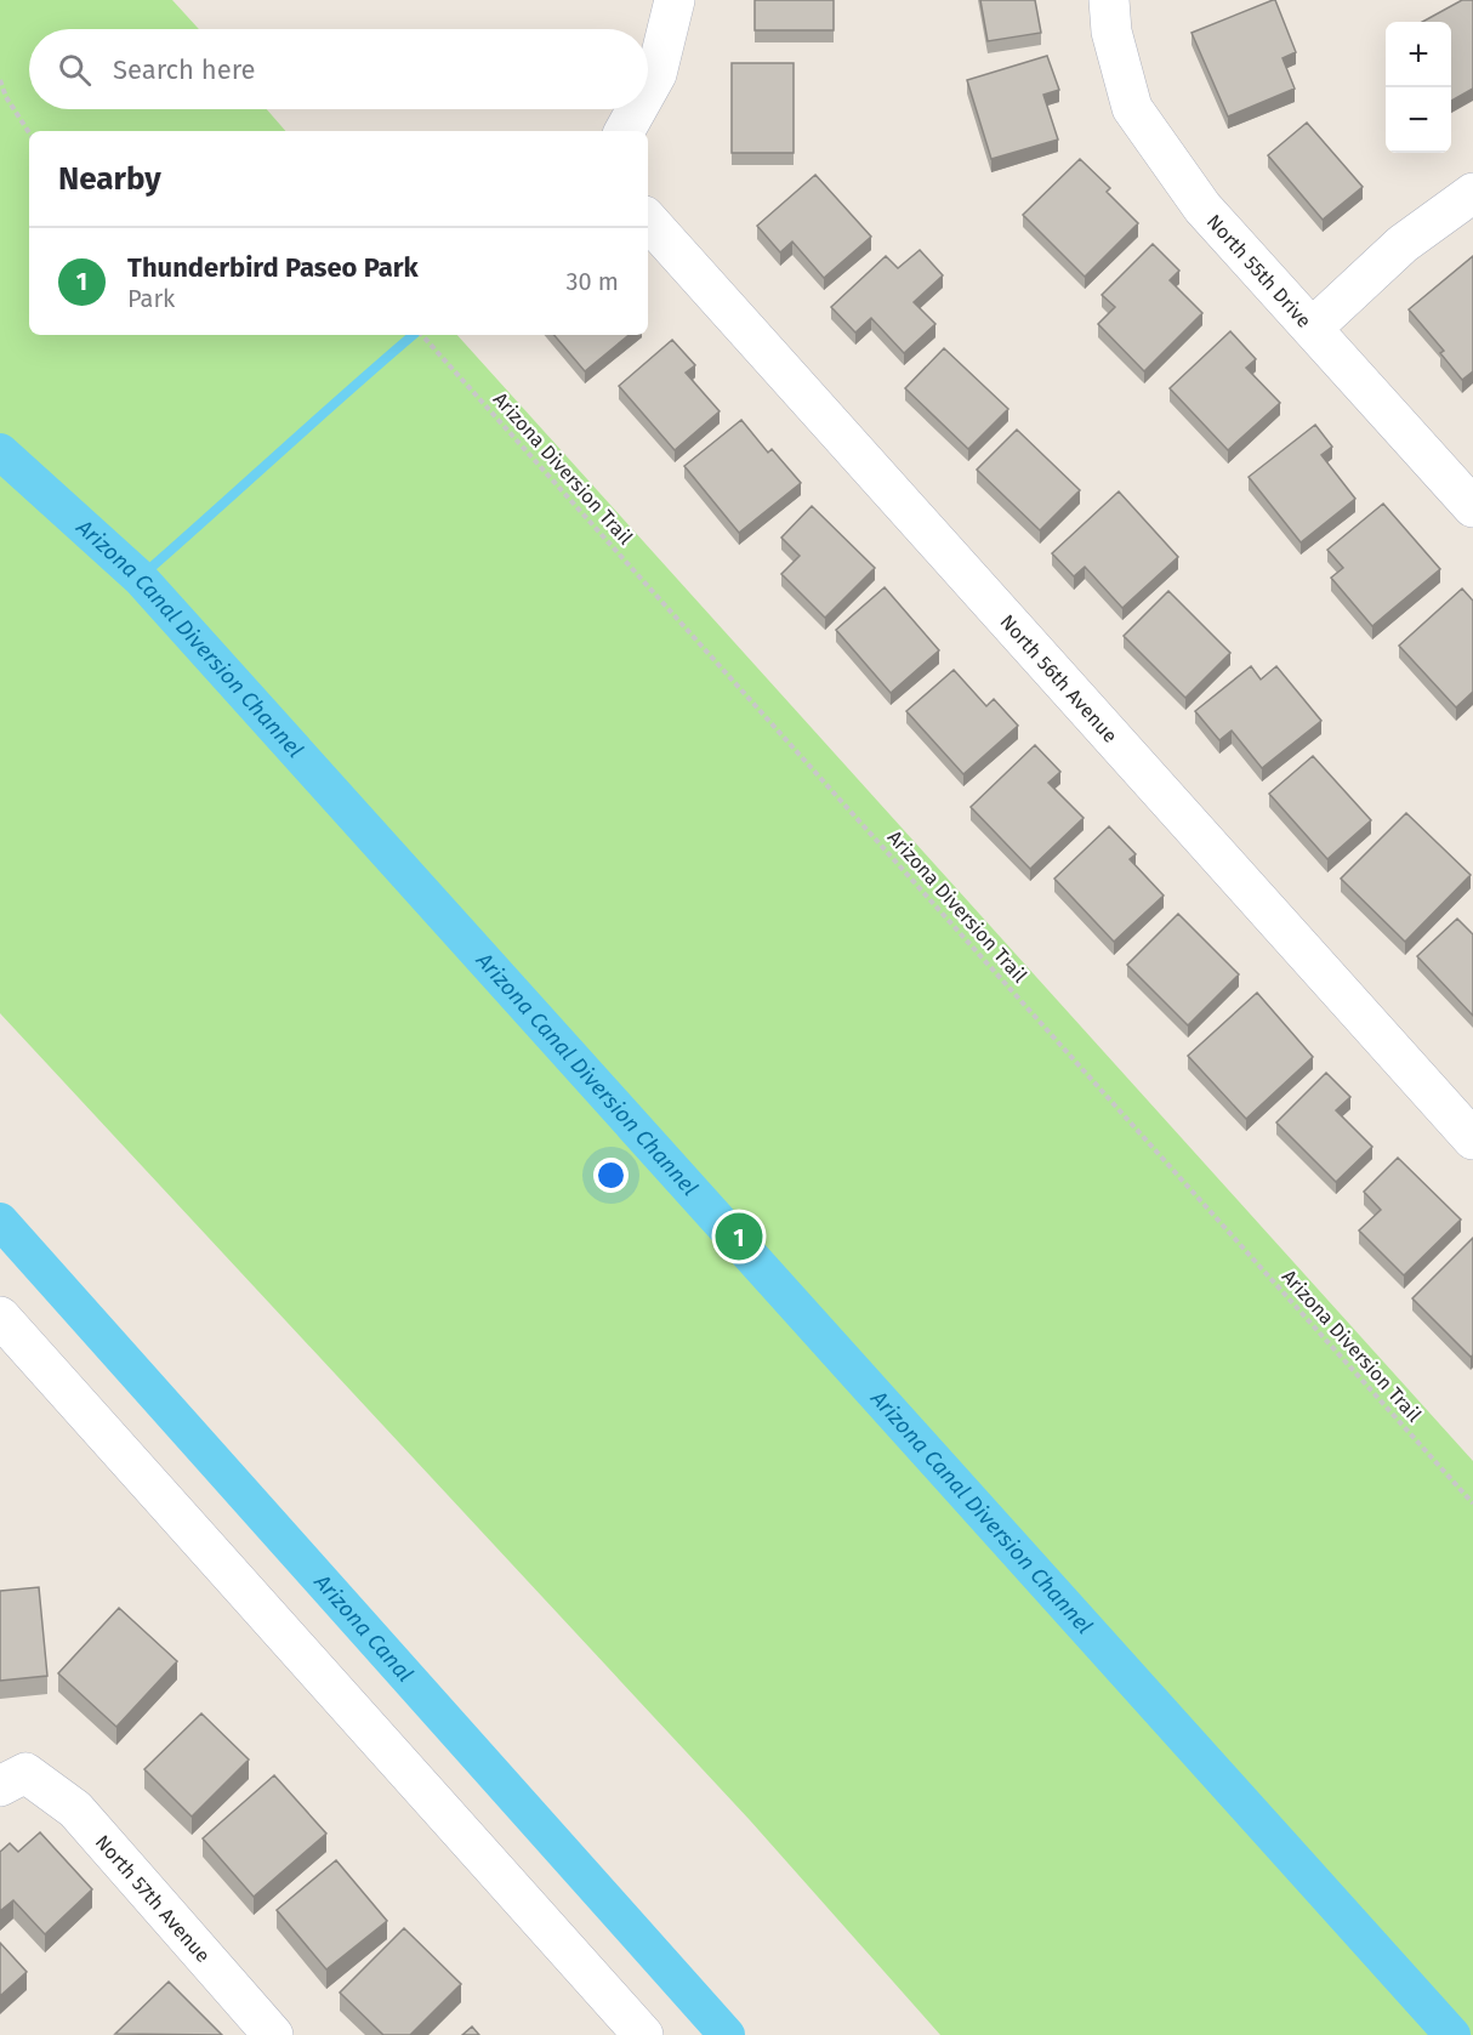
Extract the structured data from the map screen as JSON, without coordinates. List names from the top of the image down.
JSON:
{
  "streets": {
    "street": ["North 55th Drive", "North 56th Avenue", "North 57th Avenue"],
    "path": ["Arizona Diversion Trail"]
  },
  "water": ["Arizona Canal Diversion Channel", "Arizona Canal"],
  "page": {
    "map_buttons": ["+", "−"],
    "search": "Search here",
    "heading": "Nearby",
    "list": [
      {
        "mark": "1",
        "name": "Thunderbird Paseo Park",
        "note": "Park",
        "value": "30 m"
      }
    ],
    "pins": "1"
  }
}
